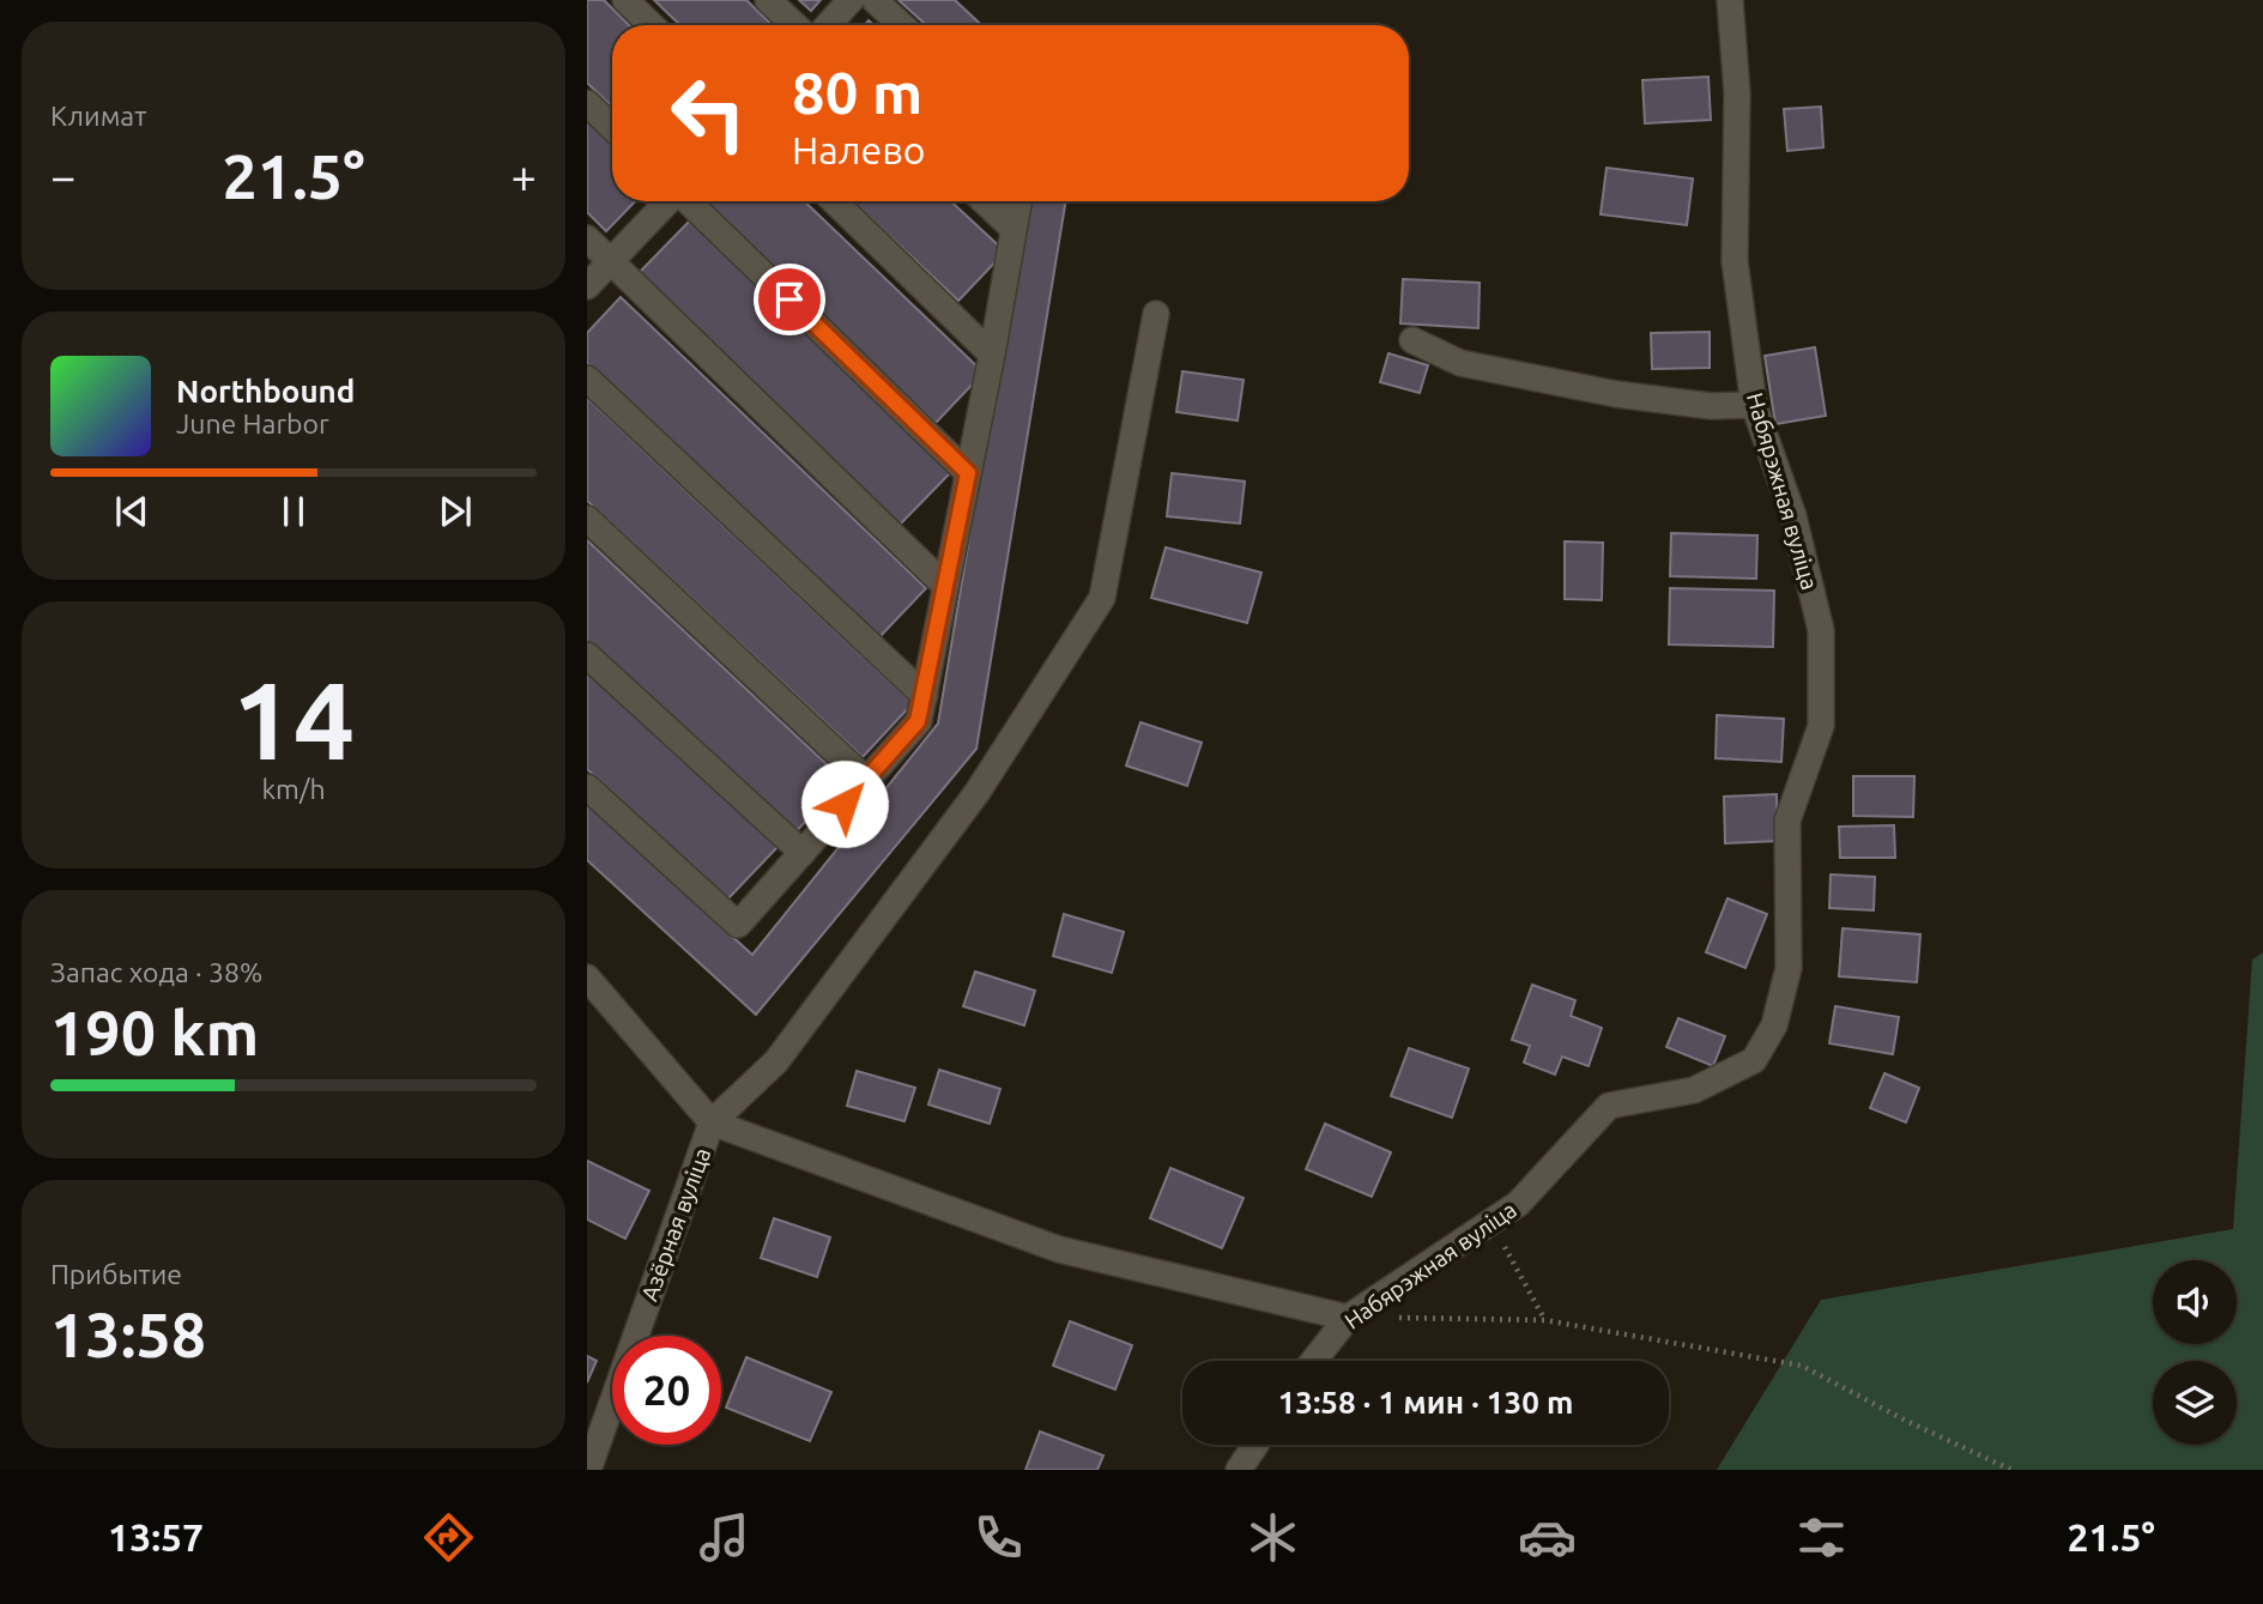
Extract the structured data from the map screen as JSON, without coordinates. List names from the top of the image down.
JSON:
{
  "streets": {
    "street": ["Набярэжная вуліца", "Азёрная вуліца"]
  },
  "page": {
    "tile": [
      "Климат",
      ["14", "km/h"],
      ["Запас хода · 38%", "190 km"],
      ["Прибытие", "13:58"]
    ],
    "turn": ["80 m", "Налево"],
    "heat": ["−", "21.5°", "+"],
    "song": ["Northbound", "June Harbor"],
    "limit": "20",
    "trip": "13:58 · 1 мин · 130 m",
    "tabs": ["13:57", "21.5°"]
  }
}
